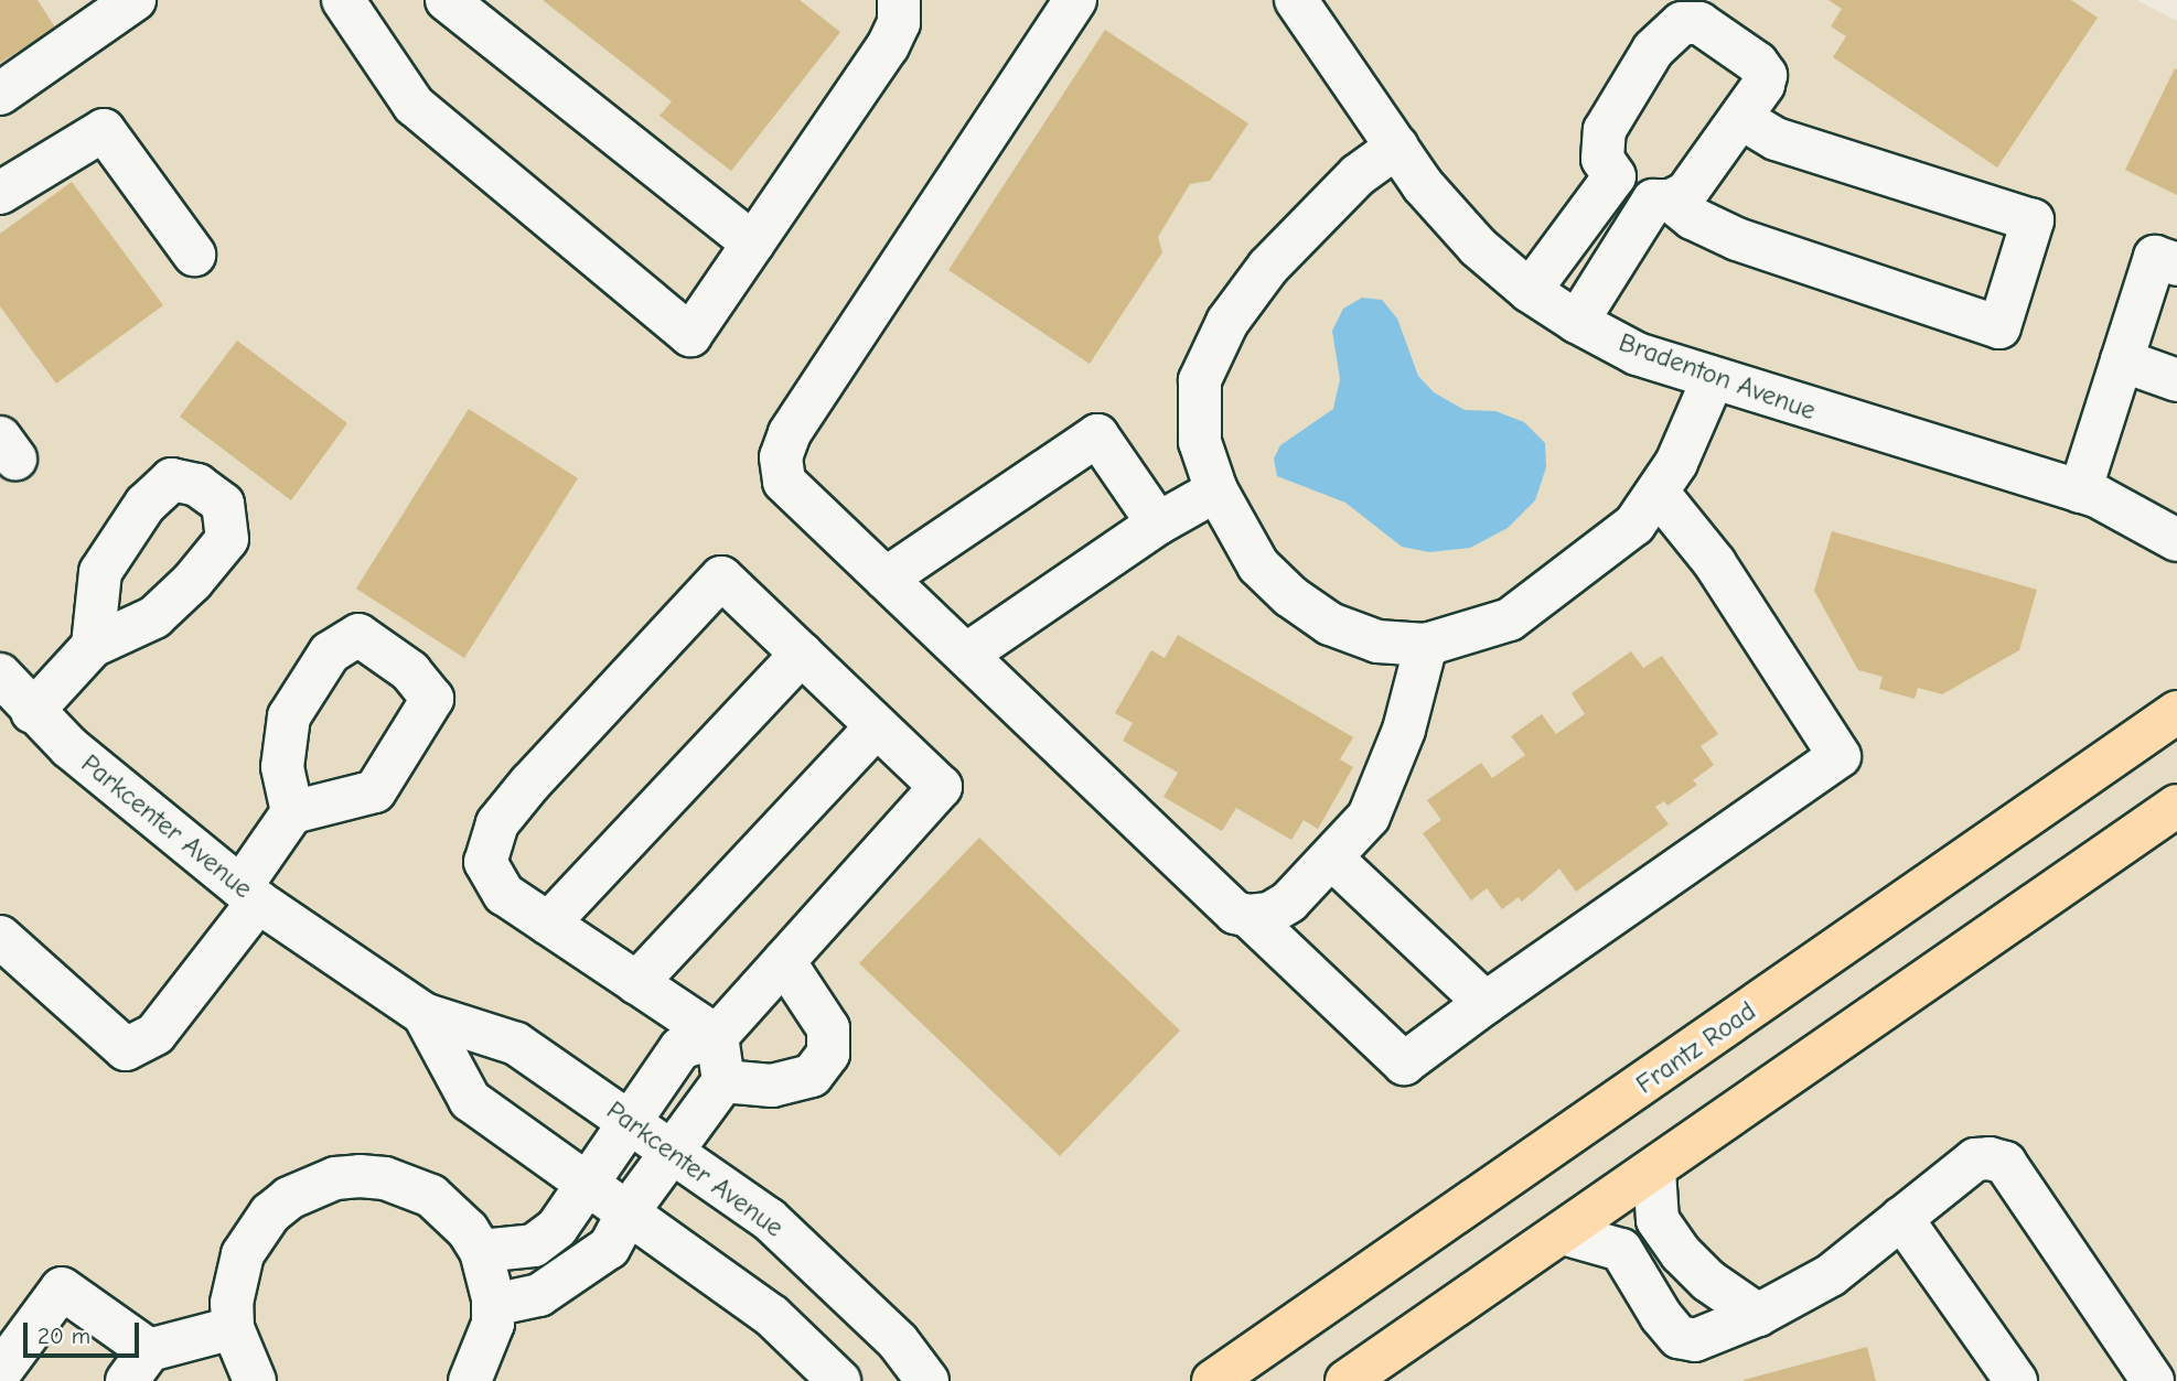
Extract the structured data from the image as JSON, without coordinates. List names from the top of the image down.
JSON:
{
  "streets": {
    "main road": ["Frantz Road"],
    "street": ["Bradenton Avenue", "Parkcenter Avenue"]
  },
  "scale_bar": "20 m"
}
